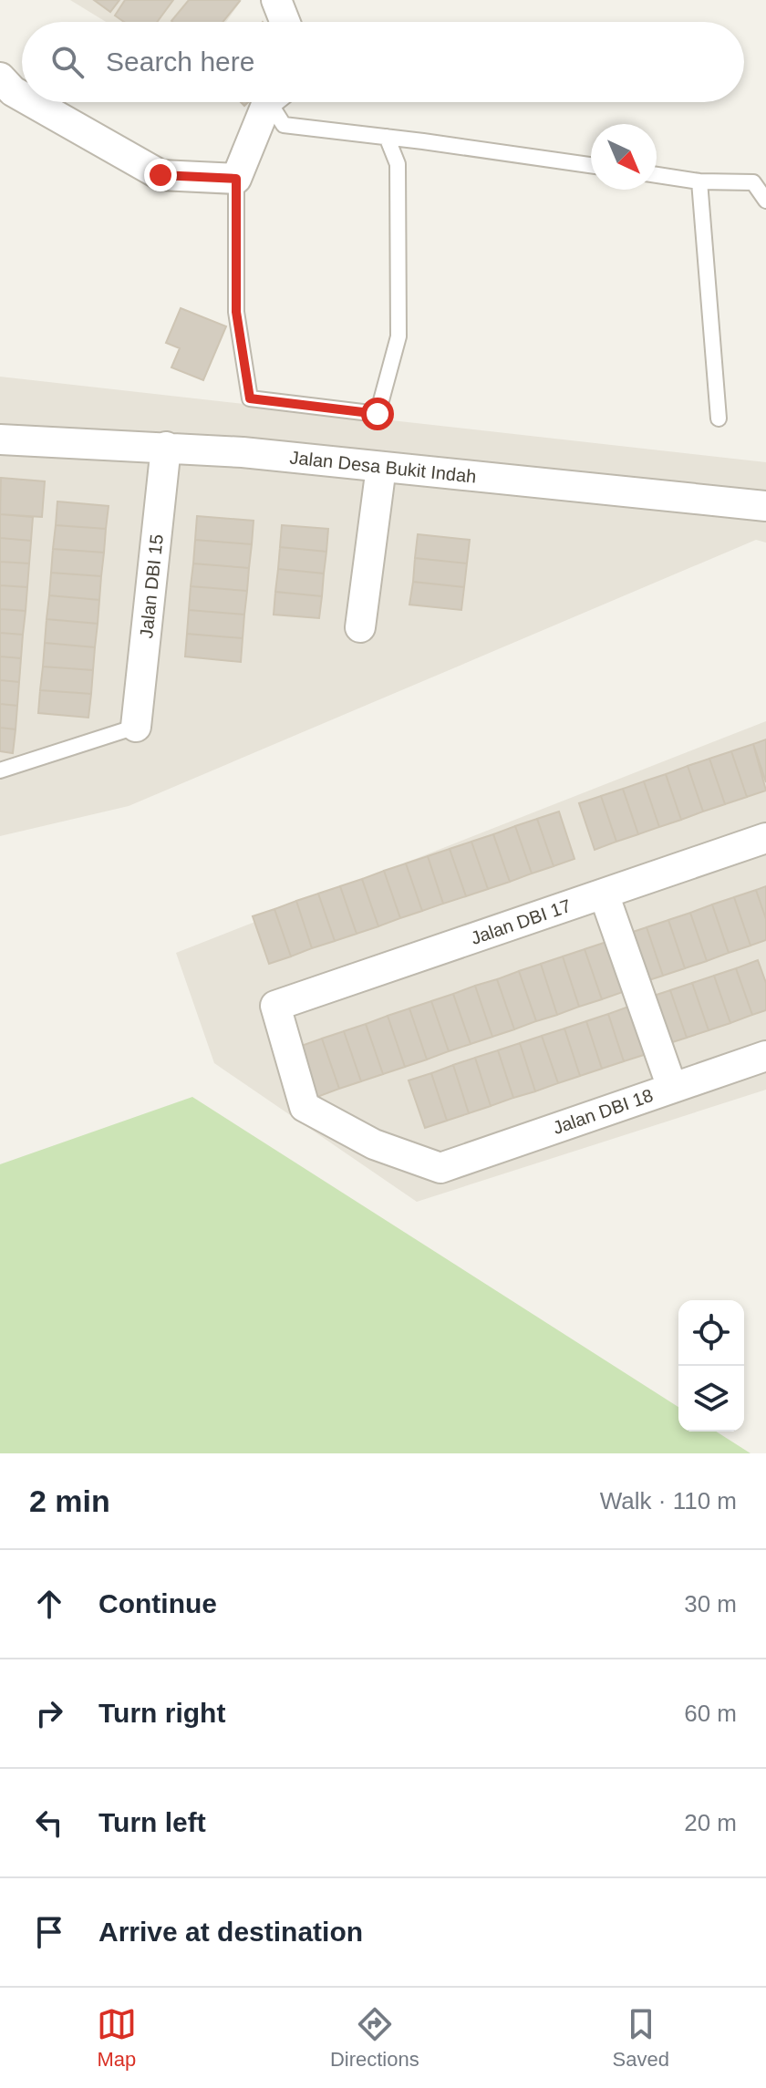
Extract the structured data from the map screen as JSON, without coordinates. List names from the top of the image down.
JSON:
{
  "streets": {
    "street": [
      "Jalan Desa Bukit Indah",
      "Jalan DBI 15",
      "Jalan DBI 17",
      "Jalan DBI 18"
    ]
  },
  "crossings": [
    ["Jalan Desa Bukit Indah", "Jalan DBI 15"],
    ["Jalan DBI 17", "Jalan DBI 18"]
  ],
  "north": "bottom right",
  "page": {
    "search": "Search here",
    "heading": ["2 min", "Walk · 110 m"],
    "list": [
      ["Continue", "30 m"],
      ["Turn right", "60 m"],
      ["Turn left", "20 m"],
      "Arrive at destination"
    ],
    "nav": ["Map", "Directions", "Saved"]
  }
}
